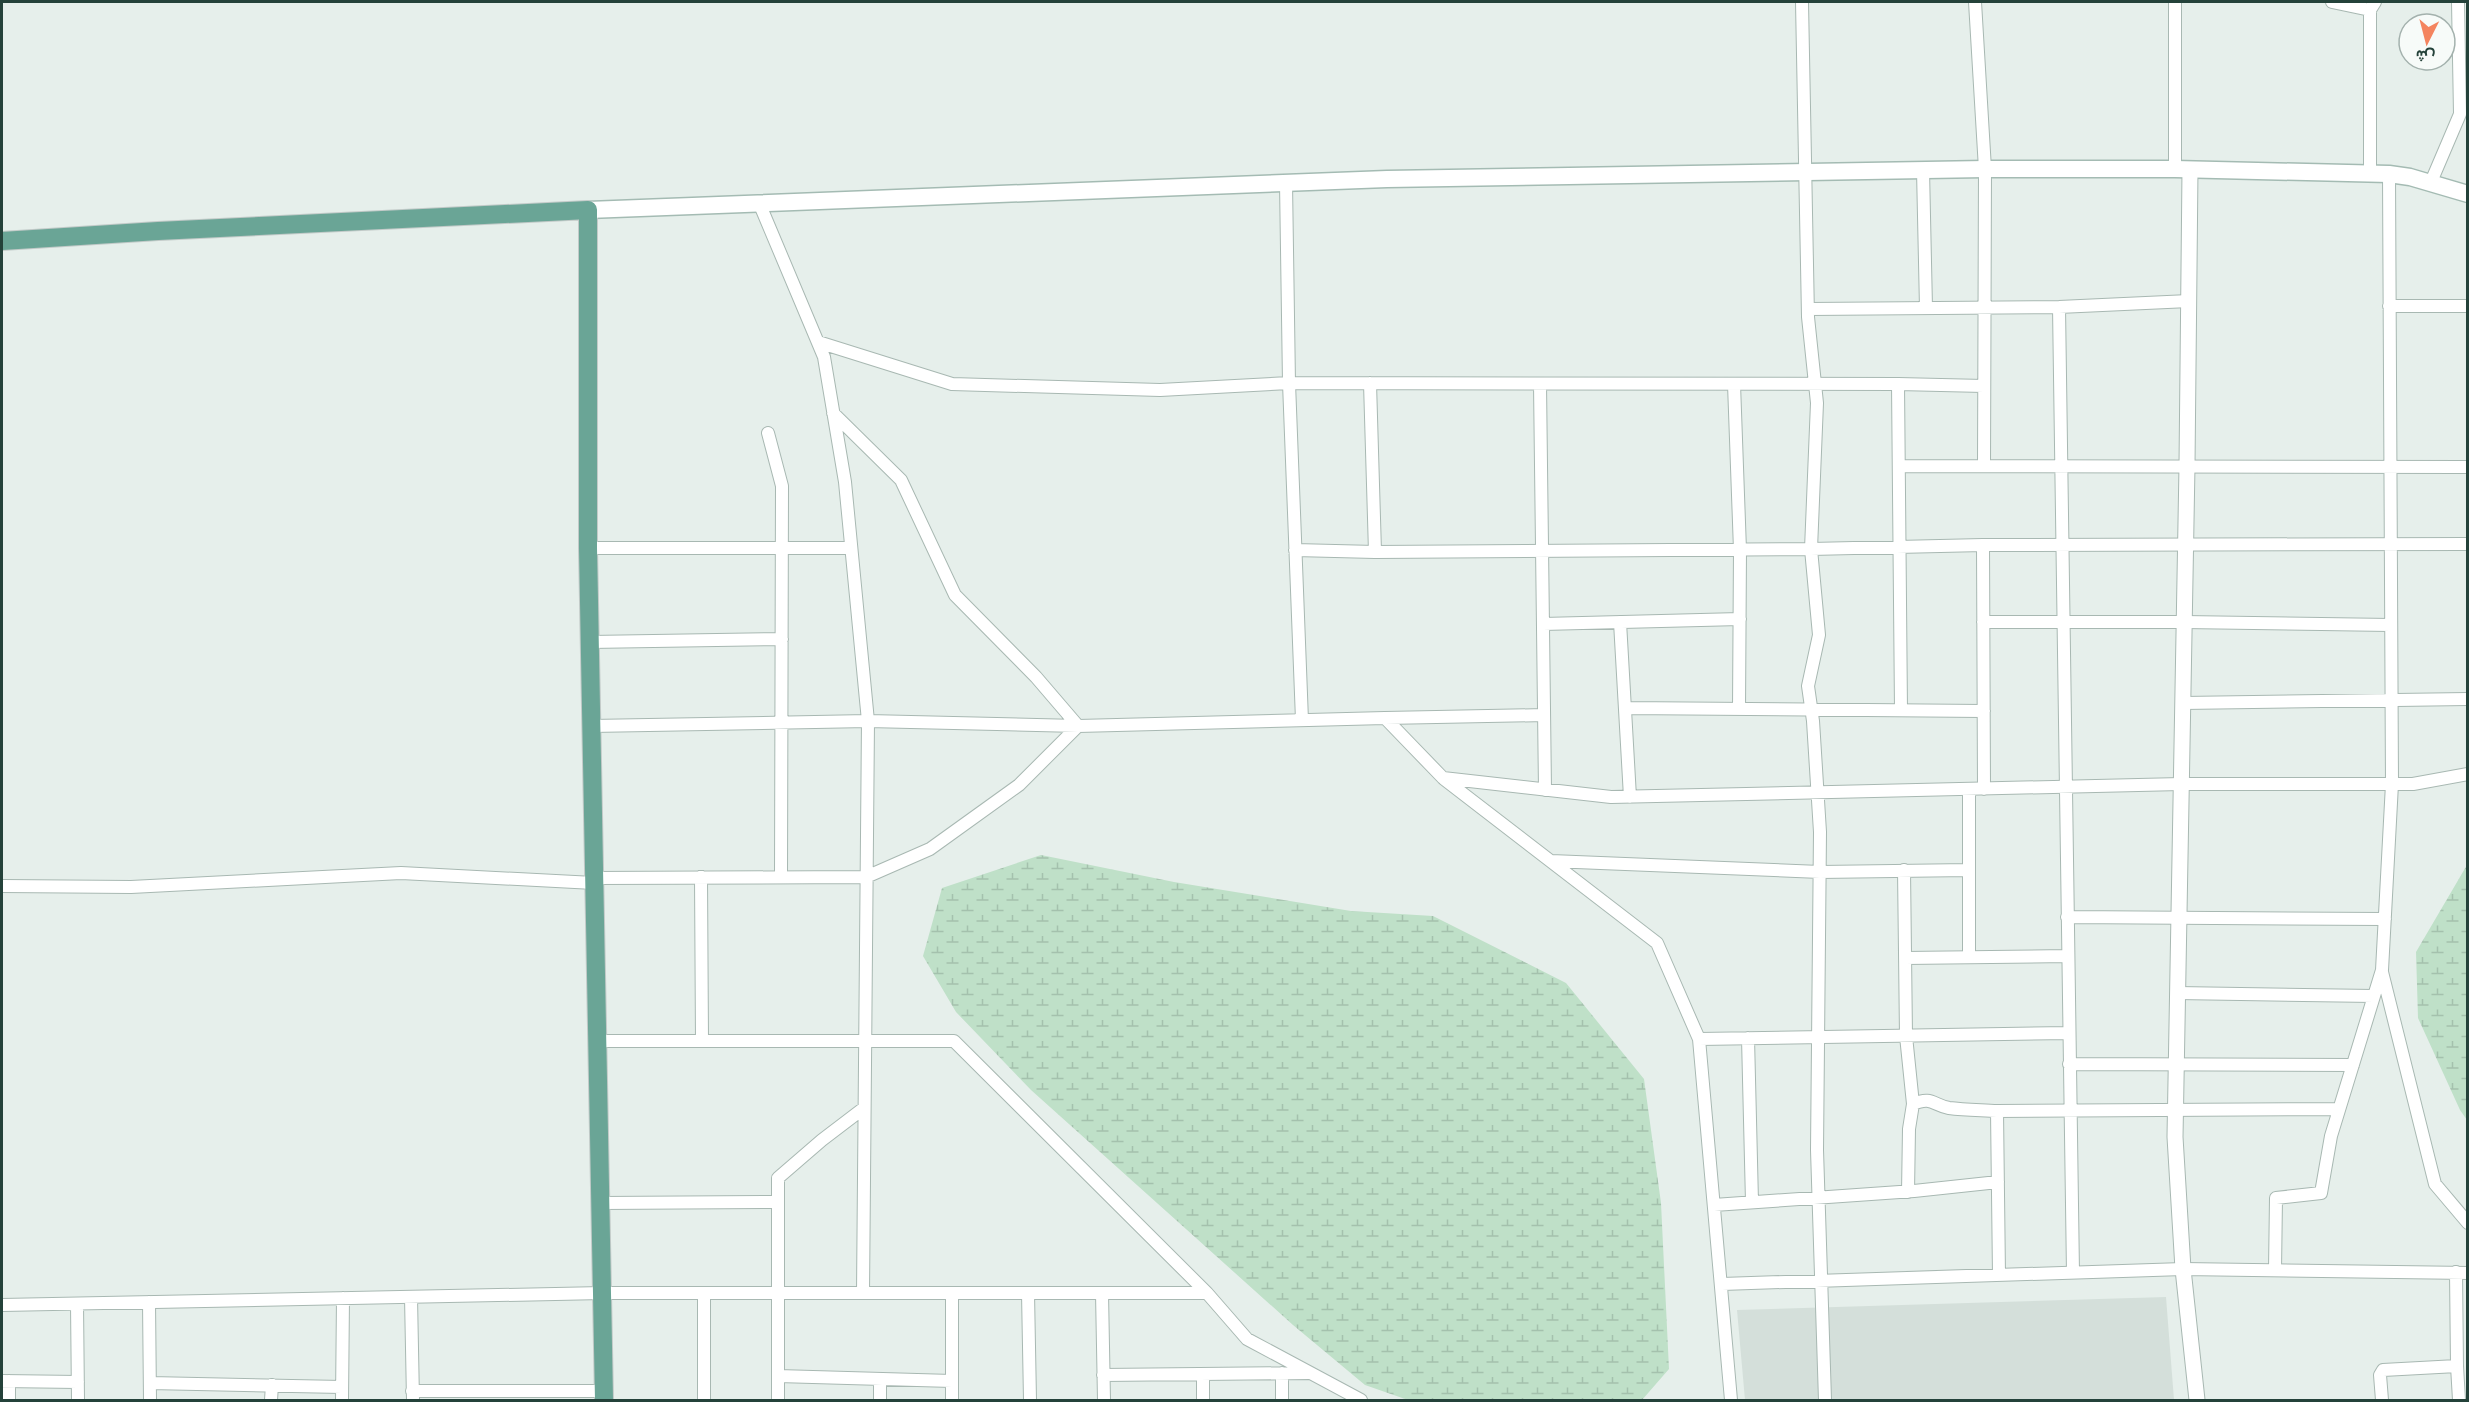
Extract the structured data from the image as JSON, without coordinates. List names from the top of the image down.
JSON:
{
  "north": "bottom"
}
